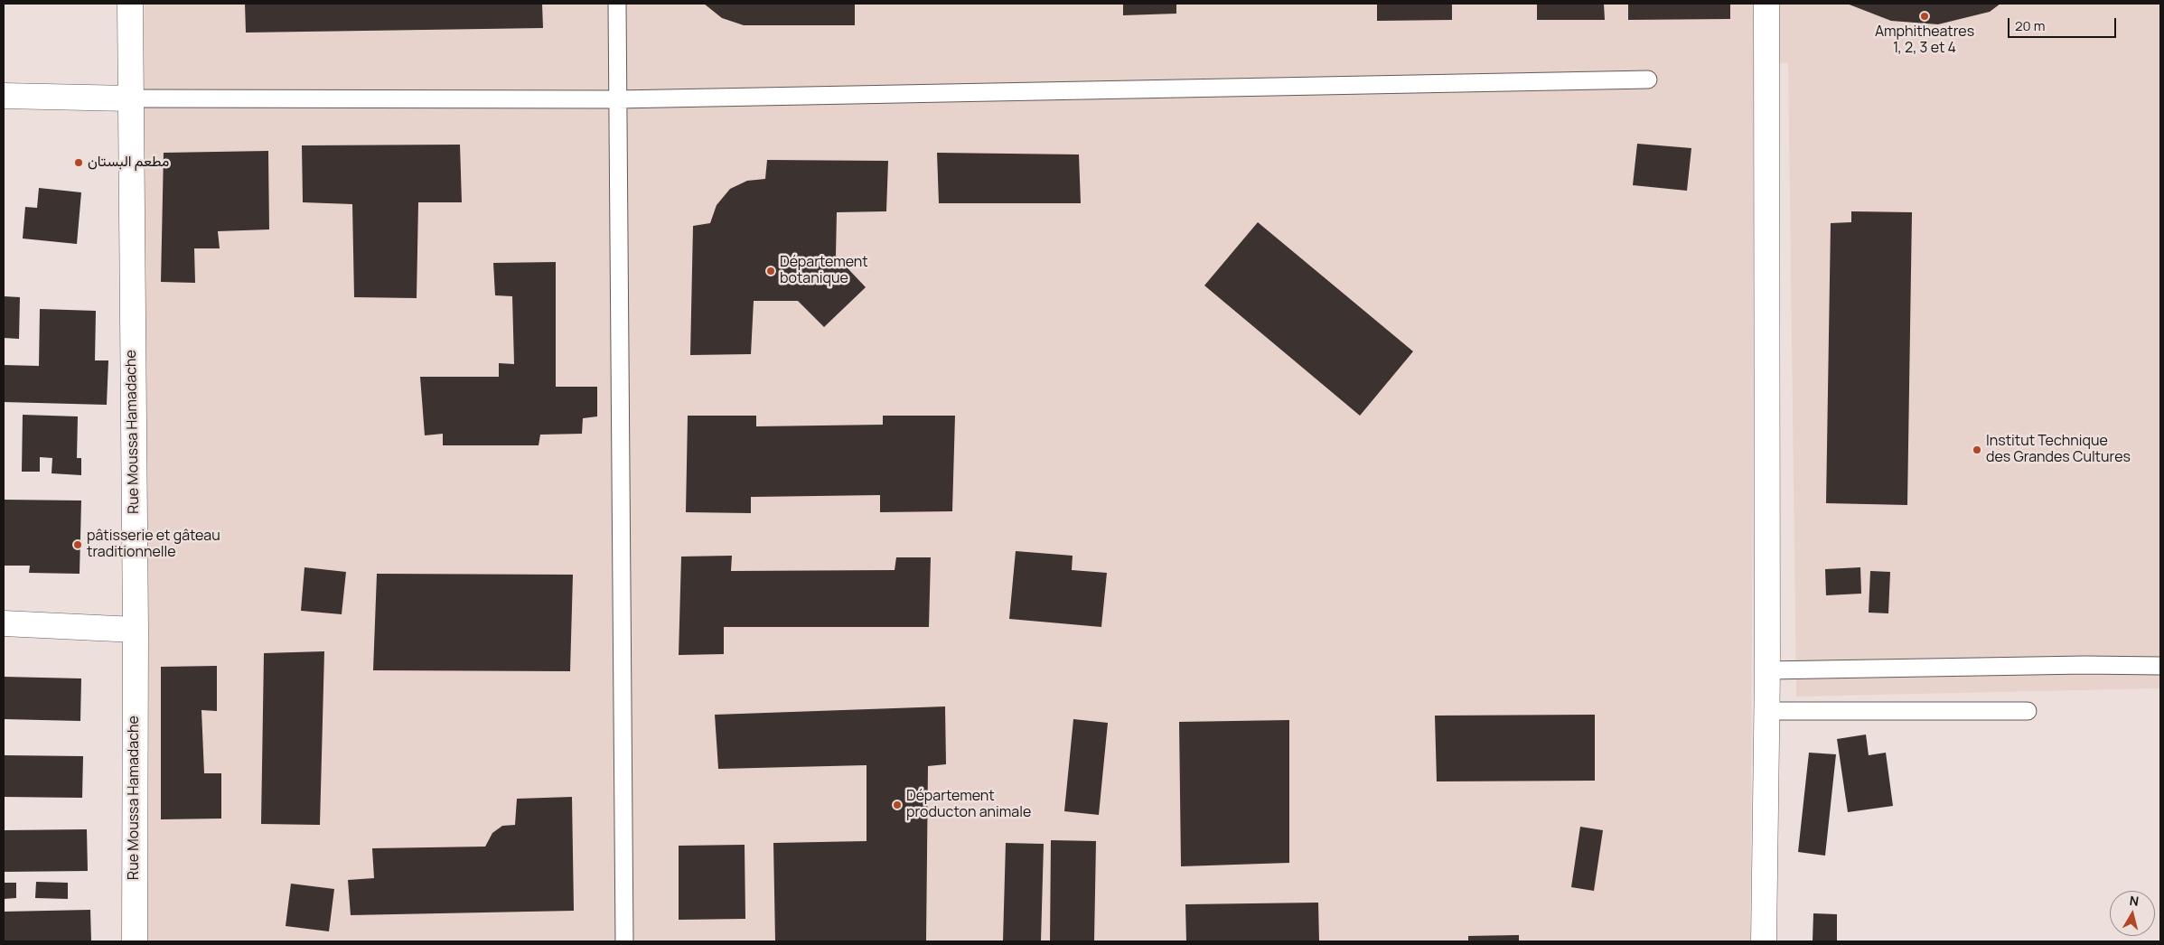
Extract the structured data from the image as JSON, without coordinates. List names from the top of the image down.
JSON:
{
  "streets": {
    "street": ["Rue Moussa Hamadache"]
  },
  "places": [
    "Amphitheatres 1, 2, 3 et 4",
    "مطعم البستان",
    "Département botanique",
    "Institut Technique des Grandes Cultures",
    "pâtisserie et gâteau traditionnelle",
    "Département producton animale"
  ],
  "scale_bar": "20 m",
  "north": "top"
}
